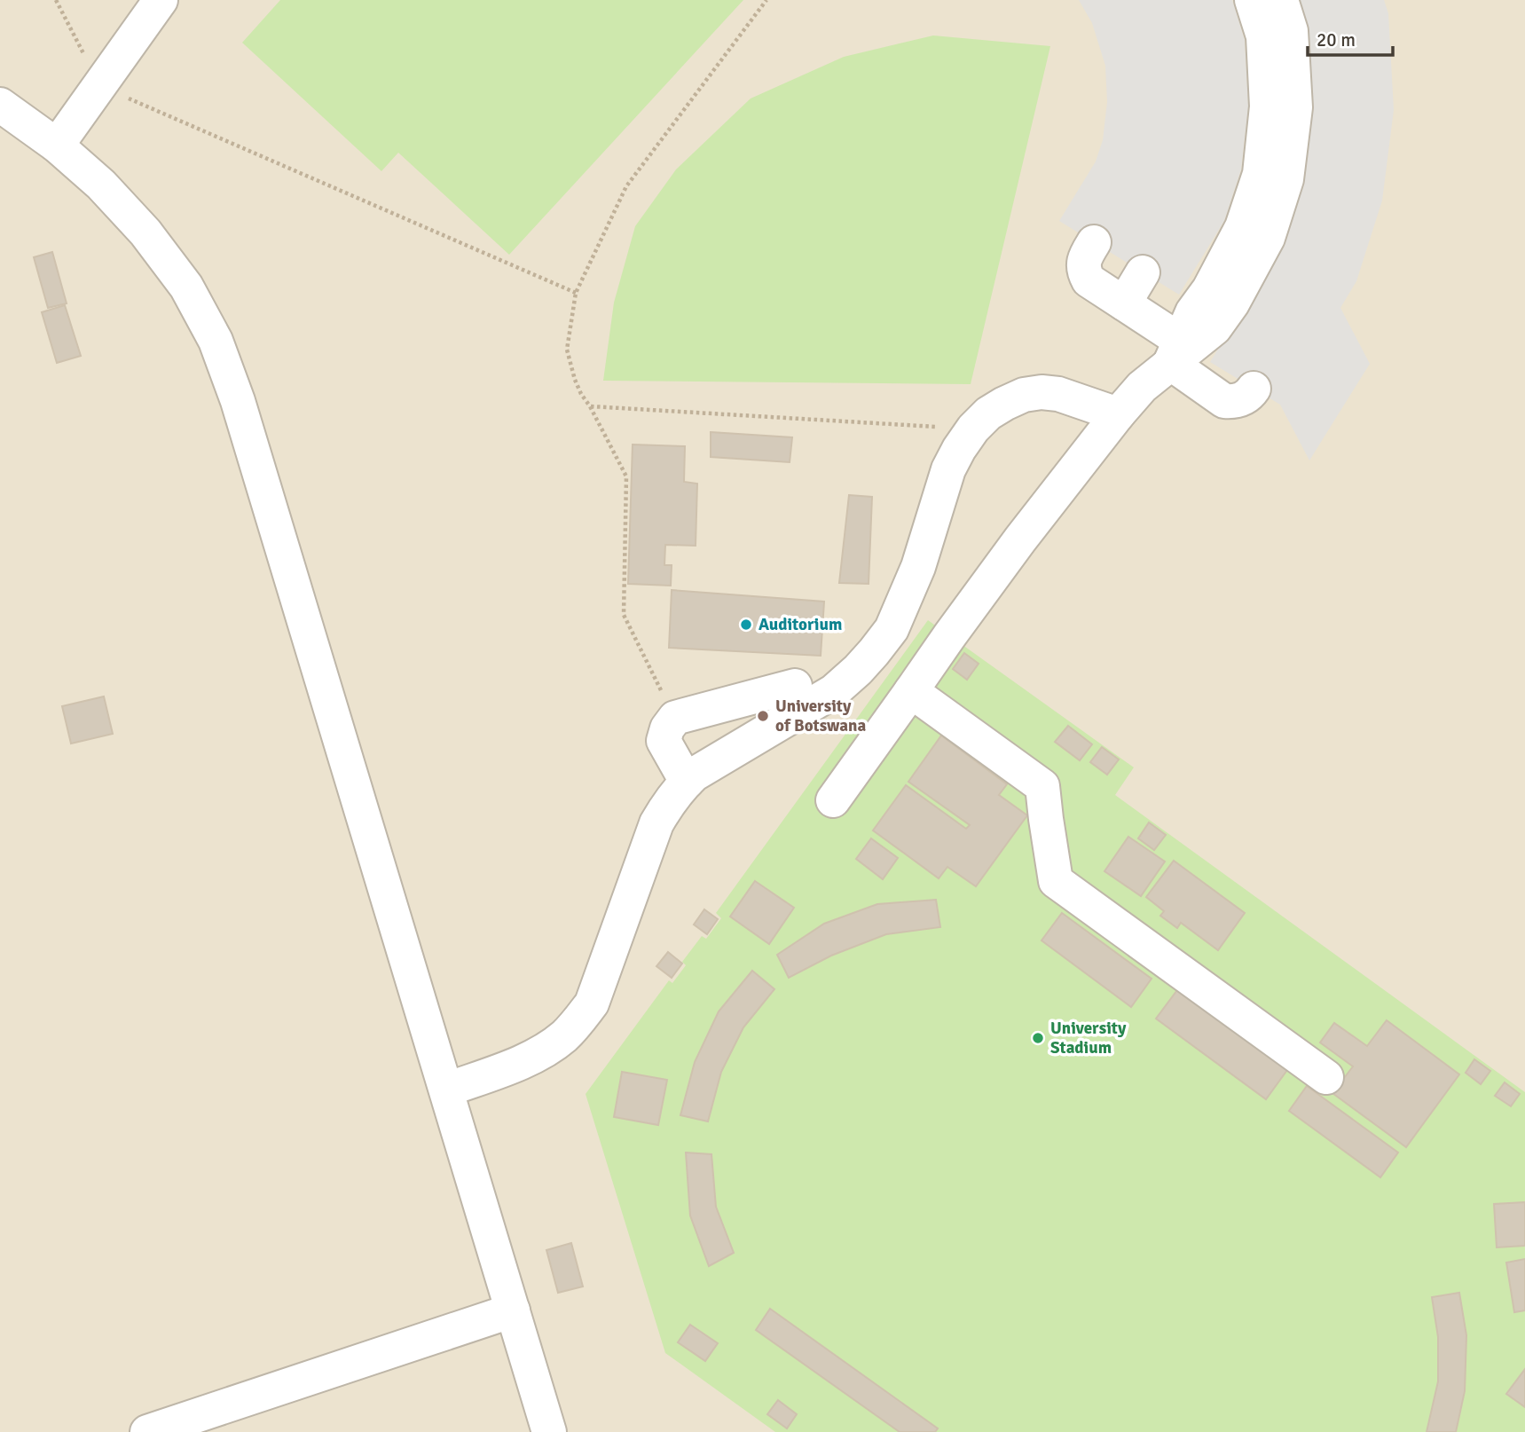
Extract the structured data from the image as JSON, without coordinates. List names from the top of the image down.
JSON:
{
  "places": ["Auditorium", "University of Botswana", "University Stadium"],
  "scale_bar": "20 m"
}
